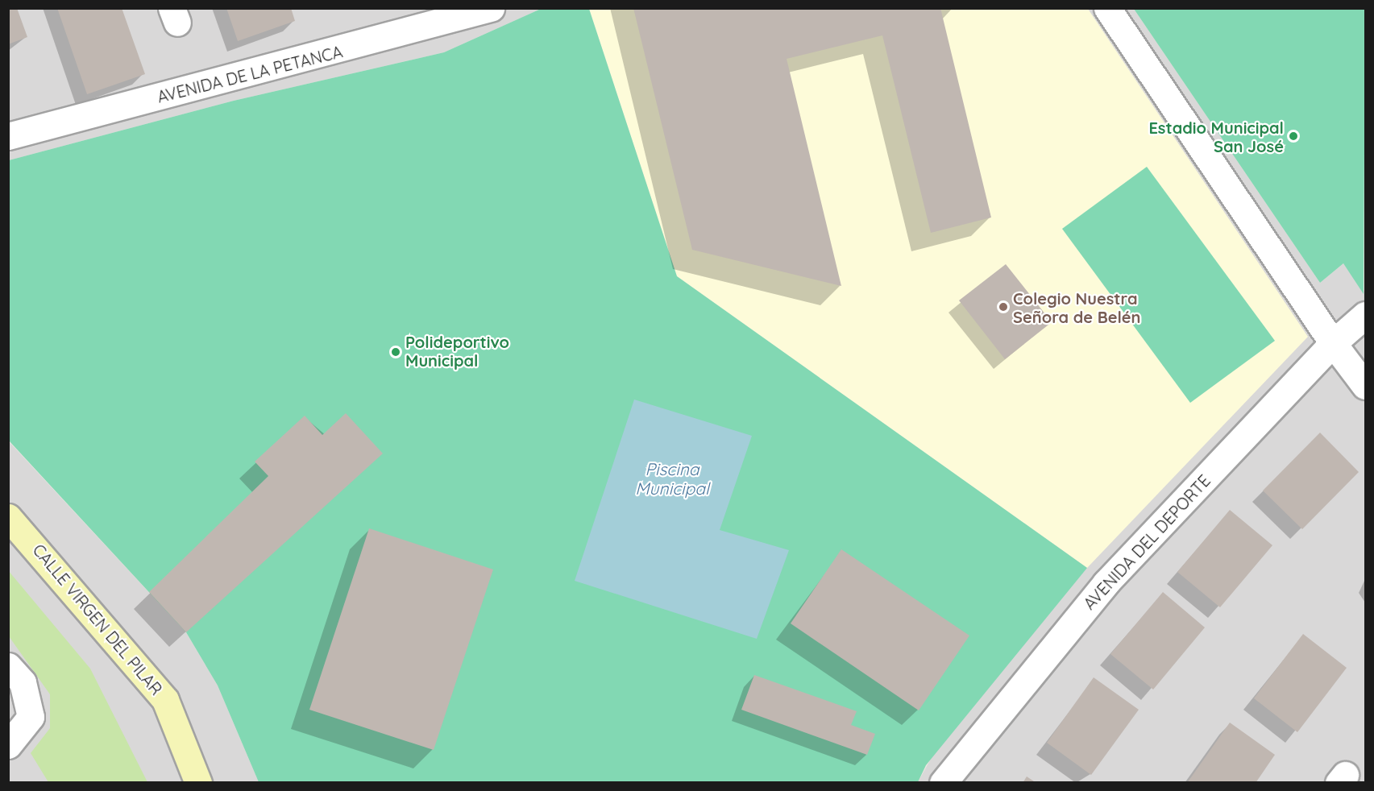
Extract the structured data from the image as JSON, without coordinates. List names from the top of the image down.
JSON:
{
  "streets": {
    "main road": ["CALLE VIRGEN DEL PILAR"],
    "street": ["AVENIDA DE LA PETANCA", "AVENIDA DEL DEPORTE"]
  },
  "water": ["Piscina Municipal"],
  "places": ["Estadio Municipal San José", "Colegio Nuestra Señora de Belén", "Polideportivo Municipal"]
}
